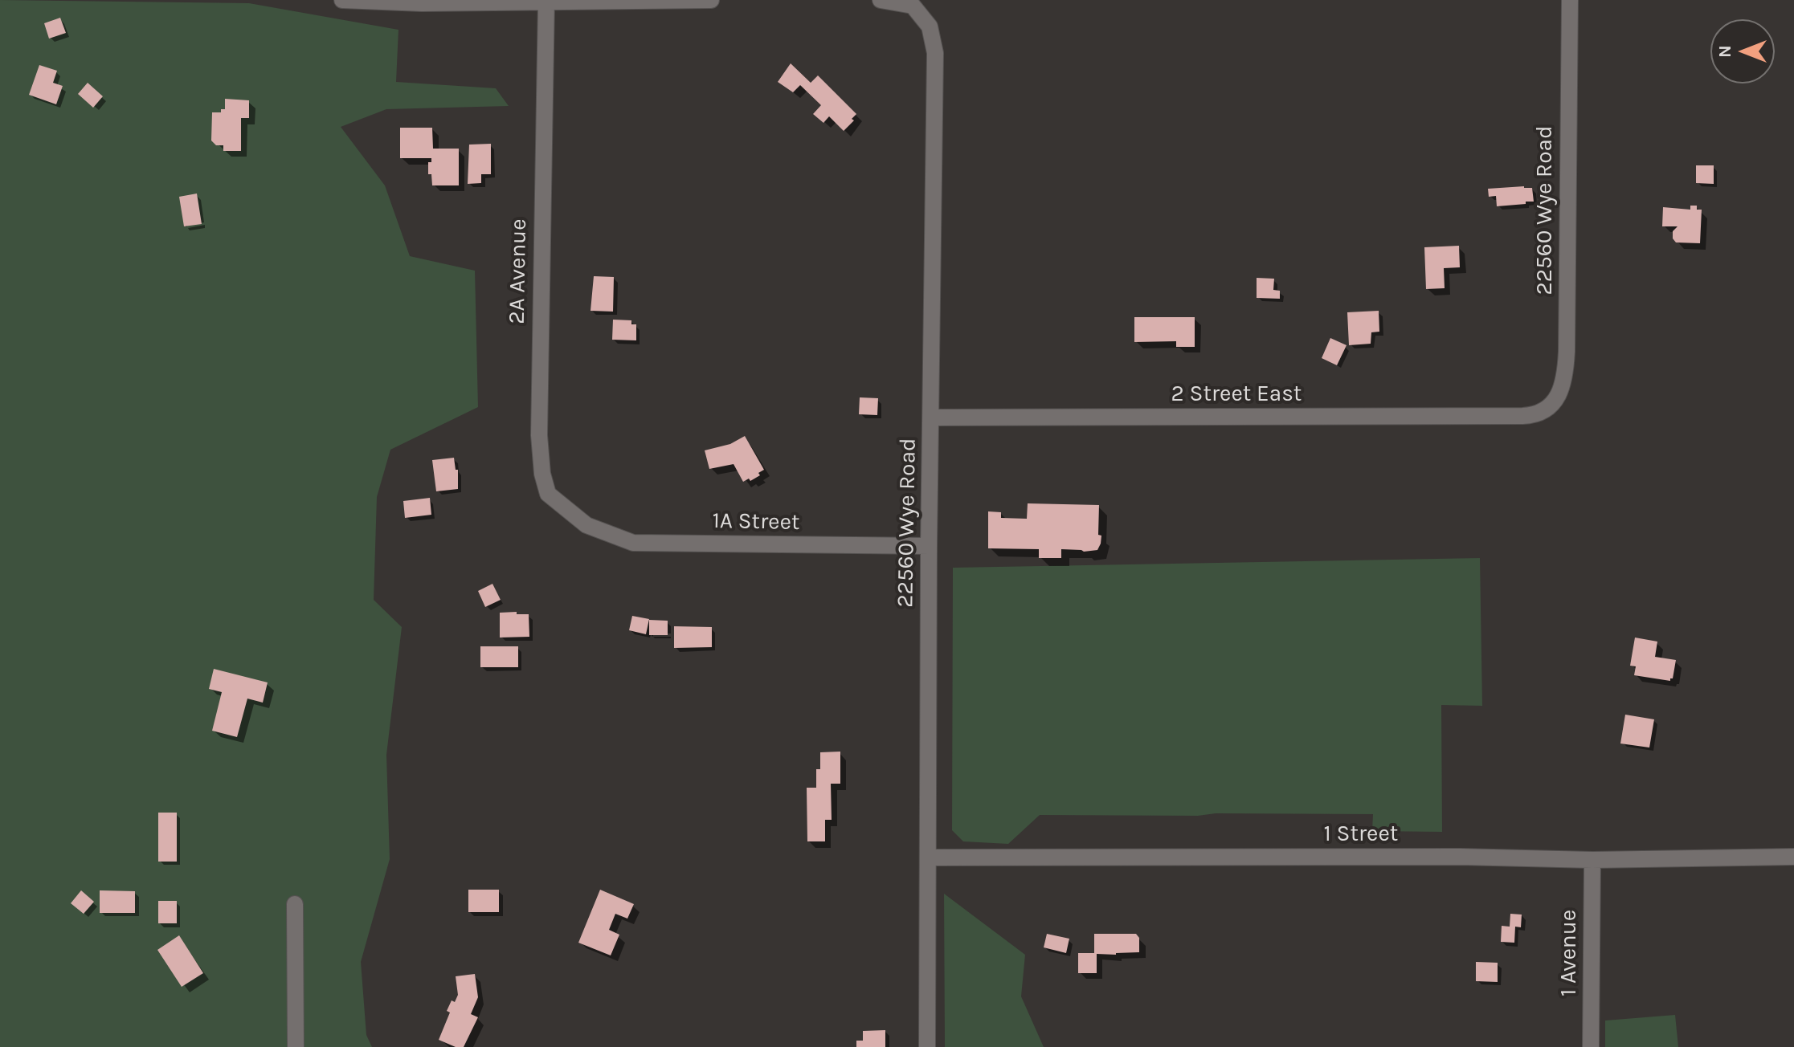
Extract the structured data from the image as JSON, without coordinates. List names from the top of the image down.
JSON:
{
  "streets": {
    "street": [
      "22560 Wye Road",
      "2A Avenue",
      "2 Street East",
      "1A Street",
      "1 Street",
      "1 Avenue"
    ]
  },
  "crossings": [
    ["22560 Wye Road", "2 Street East"],
    ["22560 Wye Road", "1A Street"],
    ["22560 Wye Road", "1 Street"],
    ["2A Avenue", "1A Street"],
    ["1 Street", "1 Avenue"]
  ],
  "north": "left"
}
